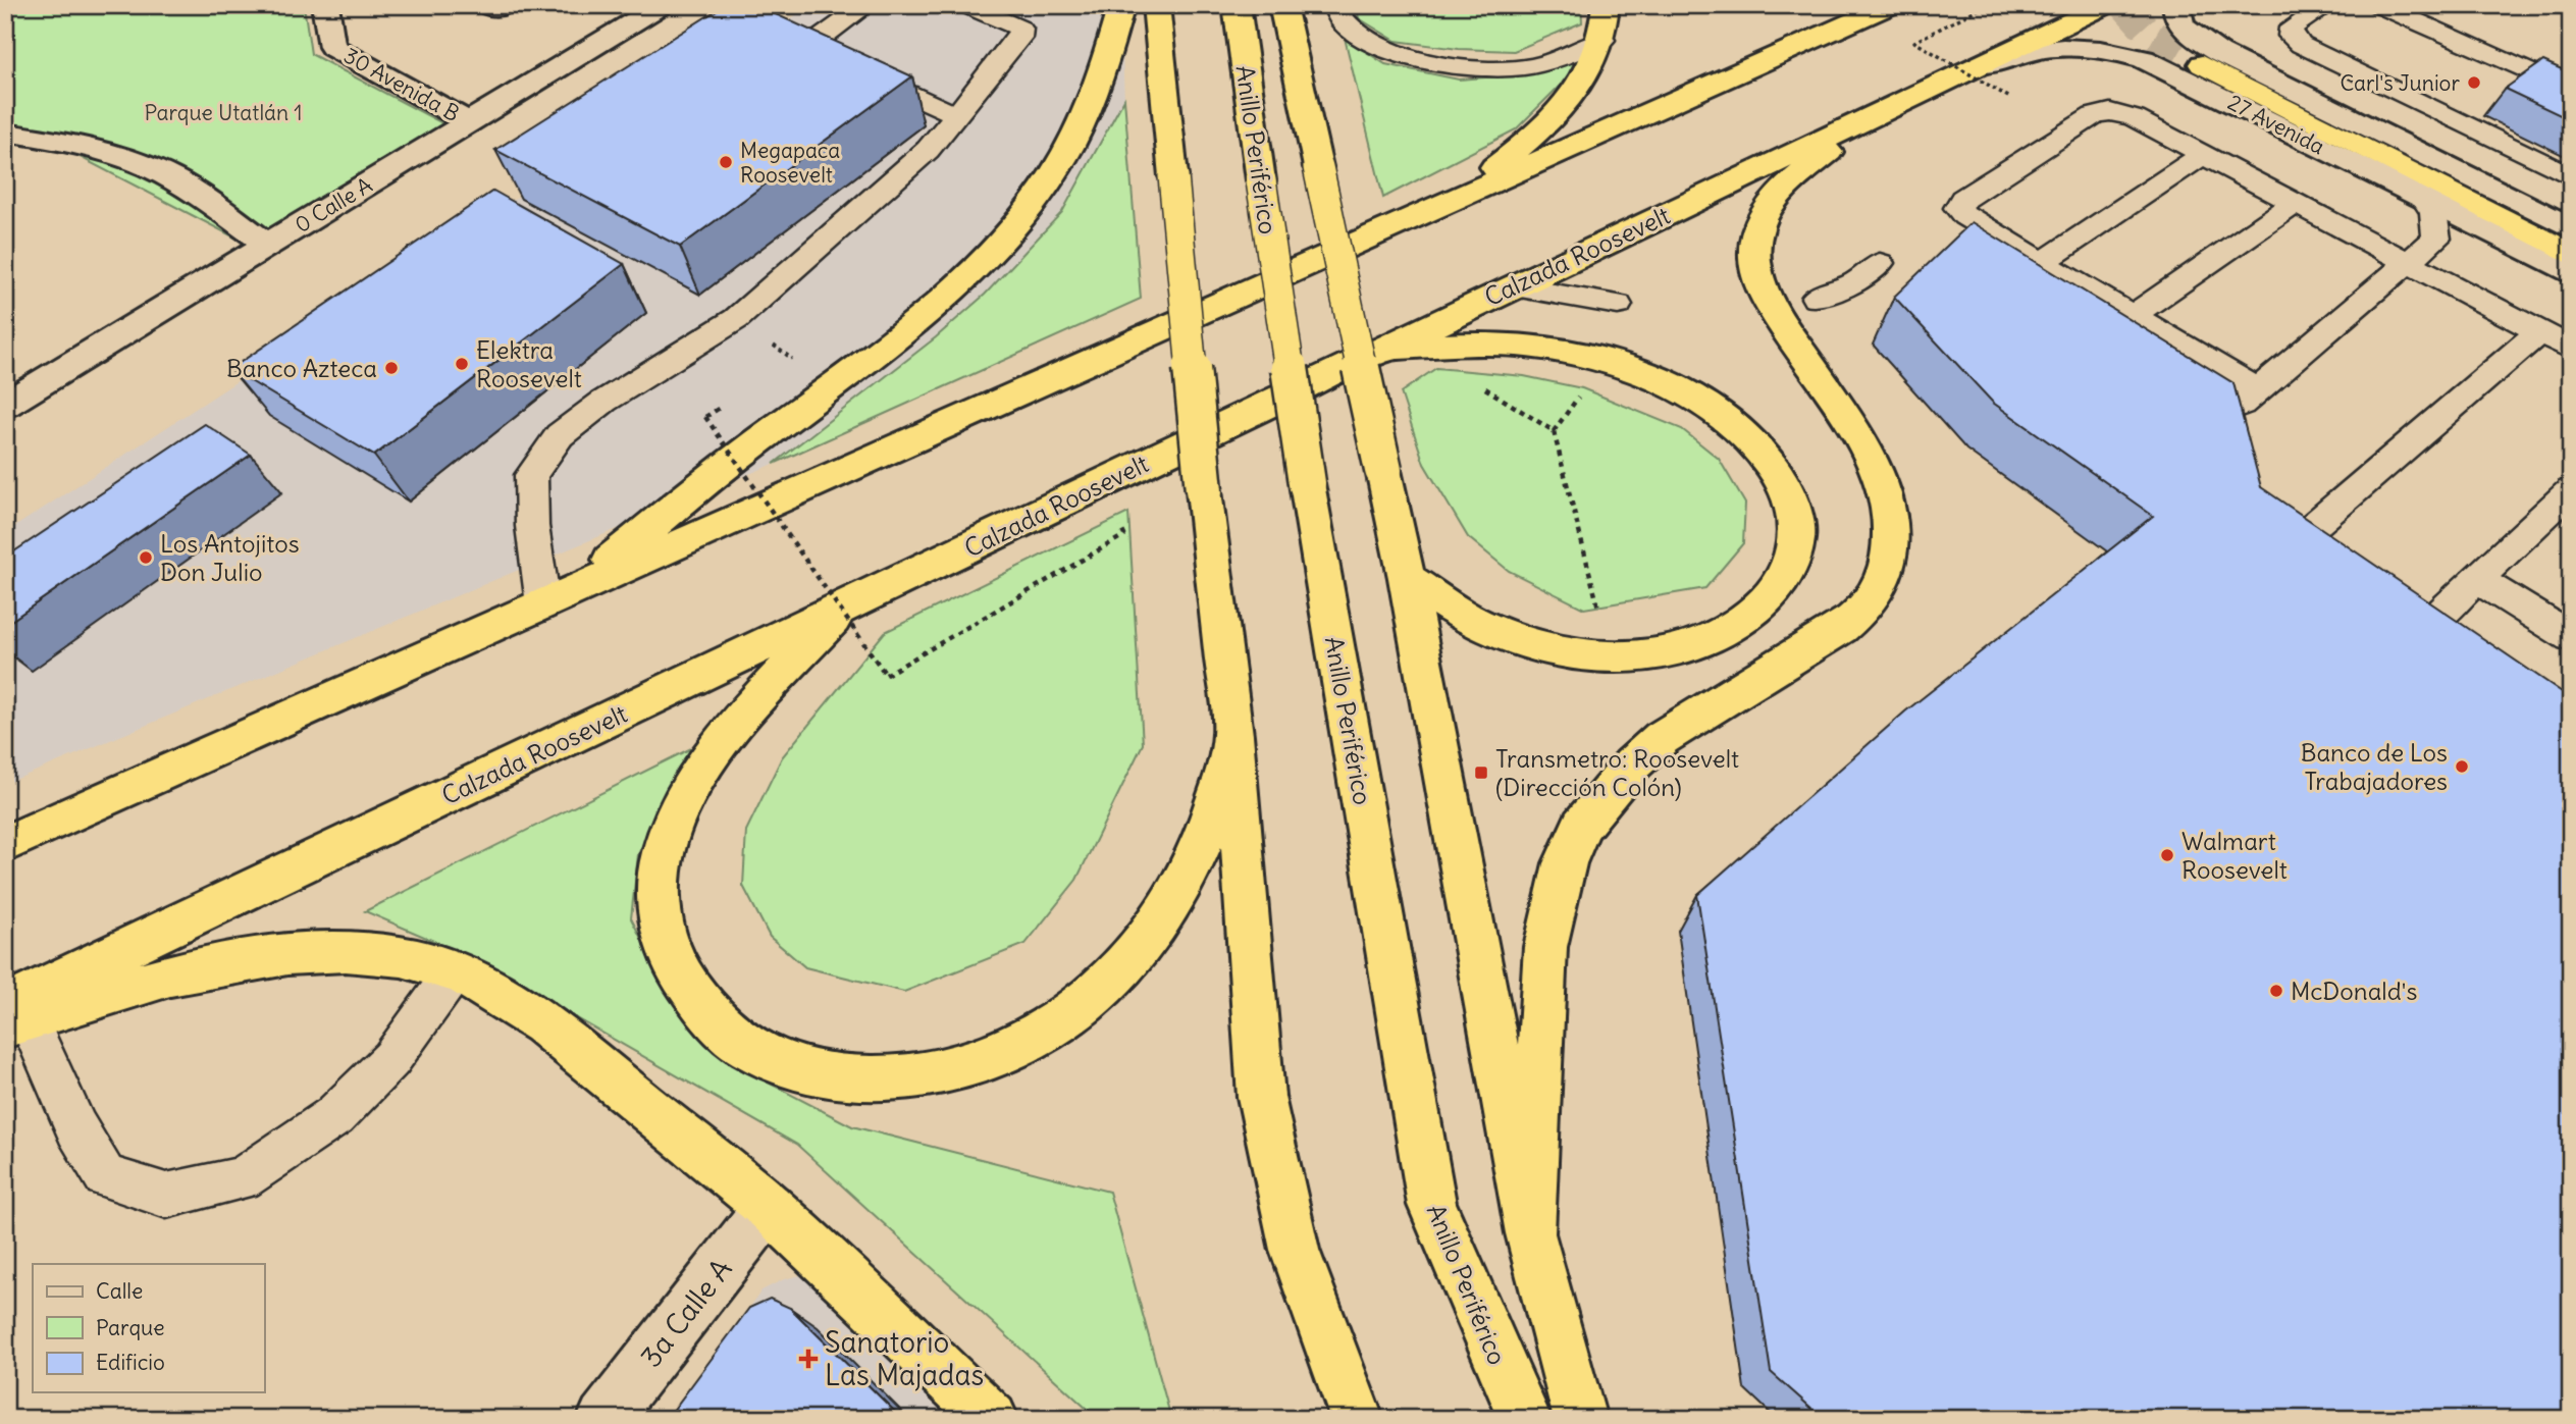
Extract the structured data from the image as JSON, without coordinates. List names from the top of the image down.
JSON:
{
  "streets": {
    "highway": ["Anillo Periférico", "Calzada Roosevelt"],
    "street": [
      "30 Avenida B",
      "27 Avenida",
      "0 Calle A",
      "3a Calle A"
    ]
  },
  "crossings": [
    ["30 Avenida B", "0 Calle A"],
    ["27 Avenida", "Calzada Roosevelt"]
  ],
  "parks": ["Parque Utatlán 1"],
  "places": {
    "other": [
      "Carl's Junior",
      "Megapaca Roosevelt",
      "Elektra Roosevelt",
      "Banco Azteca",
      "Los Antojitos Don Julio",
      "Banco de Los Trabajadores",
      "Walmart Roosevelt",
      "McDonald's"
    ],
    "transit": ["Transmetro: Roosevelt (Dirección Colón)"],
    "health": ["Sanatorio Las Majadas"]
  },
  "legend": ["Calle", "Parque", "Edificio"]
}
